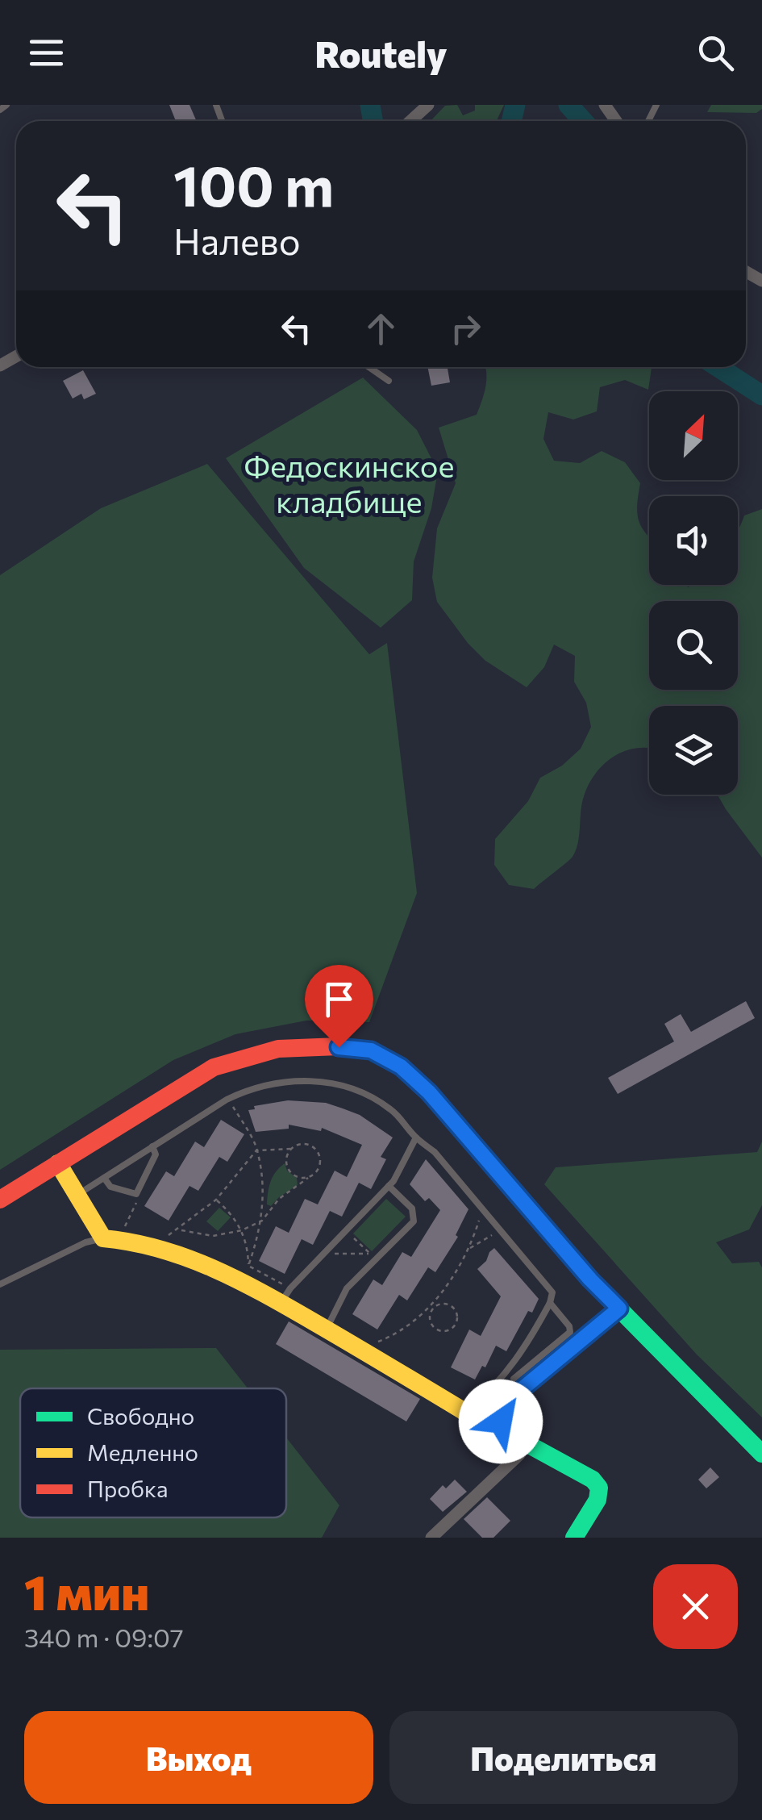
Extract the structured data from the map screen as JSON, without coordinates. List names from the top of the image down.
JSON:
{
  "parks": ["Федоскинское кладбище"],
  "legend": ["Свободно", "Медленно", "Пробка"],
  "north": "top right",
  "page": {
    "header": "Routely",
    "turn": ["100 m", "Налево"],
    "heading": ["1 мин", "340 m · 09:07"],
    "buttons": ["Выход", "Поделиться"]
  }
}
